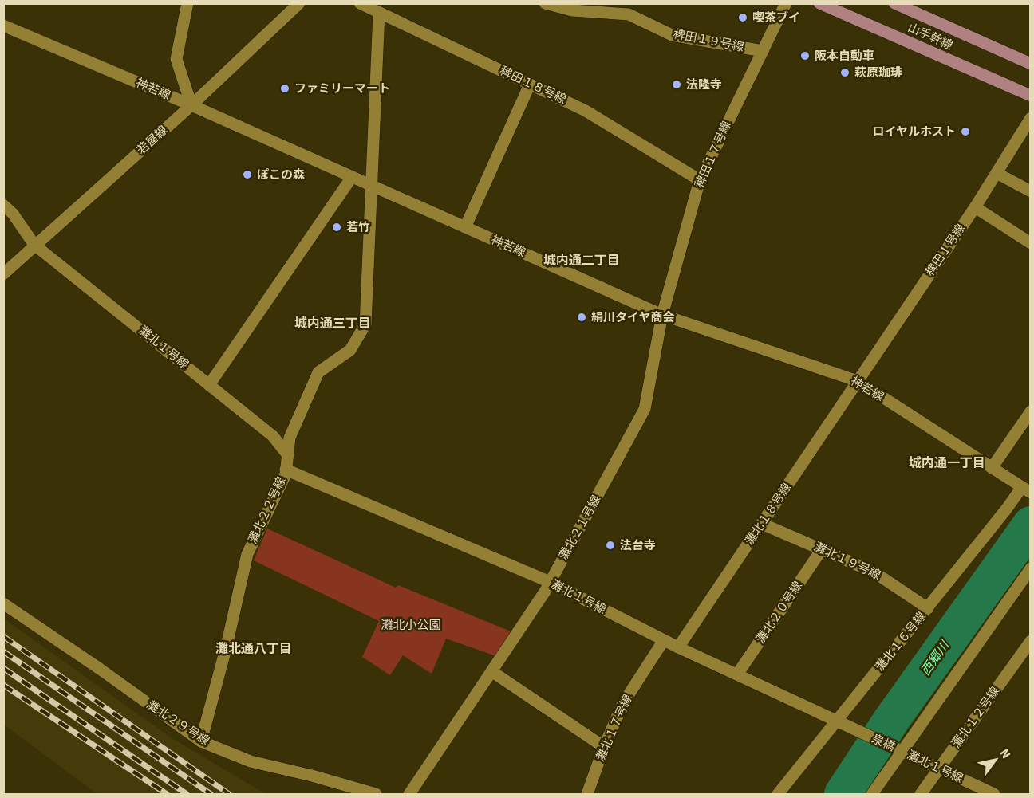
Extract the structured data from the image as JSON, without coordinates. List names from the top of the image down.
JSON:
{
  "streets": {
    "main road": ["山手幹線"],
    "street": [
      "稗田１９号線",
      "稗田１８号線",
      "神若線",
      "若屋線",
      "稗田１７号線",
      "稗田１号線",
      "灘北１号線",
      "灘北２２号線",
      "灘北１８号線",
      "灘北２１号線",
      "灘北１９号線",
      "灘北２０号線",
      "灘北１６号線",
      "灘北１２号線",
      "灘北２９号線",
      "灘北１７号線",
      "泉橋"
    ]
  },
  "crossings": [
    ["稗田１９号線", "稗田１７号線"],
    ["稗田１８号線", "稗田１７号線"],
    ["稗田１８号線", "灘北２２号線"],
    ["神若線", "若屋線"],
    ["神若線", "稗田１７号線"],
    ["神若線", "稗田１号線"],
    ["神若線", "灘北２２号線"],
    ["神若線", "灘北１８号線"],
    ["神若線", "灘北２１号線"],
    ["神若線", "灘北１６号線"],
    ["若屋線", "灘北１号線"],
    ["稗田１７号線", "灘北２１号線"],
    ["稗田１号線", "灘北１８号線"],
    ["灘北１号線", "灘北２２号線"],
    ["灘北１号線", "灘北１８号線"],
    ["灘北１号線", "灘北２１号線"],
    ["灘北１号線", "灘北２０号線"],
    ["灘北１号線", "灘北１６号線"],
    ["灘北１号線", "灘北１２号線"],
    ["灘北１号線", "灘北１７号線"],
    ["灘北１号線", "泉橋"],
    ["灘北２２号線", "灘北２９号線"],
    ["灘北１８号線", "灘北１９号線"],
    ["灘北１９号線", "灘北２０号線"],
    ["灘北１９号線", "灘北１６号線"]
  ],
  "districts": [
    "城内通二丁目",
    "城内通三丁目",
    "城内通一丁目",
    "灘北通八丁目"
  ],
  "water": ["西郷川"],
  "parks": ["灘北小公園"],
  "places": [
    "喫茶ブイ",
    "阪本自動車",
    "萩原珈琲",
    "法隆寺",
    "ファミリーマート",
    "ロイヤルホスト",
    "ぽこの森",
    "若竹",
    "絹川タイヤ商会",
    "法台寺"
  ],
  "north": "top right"
}
